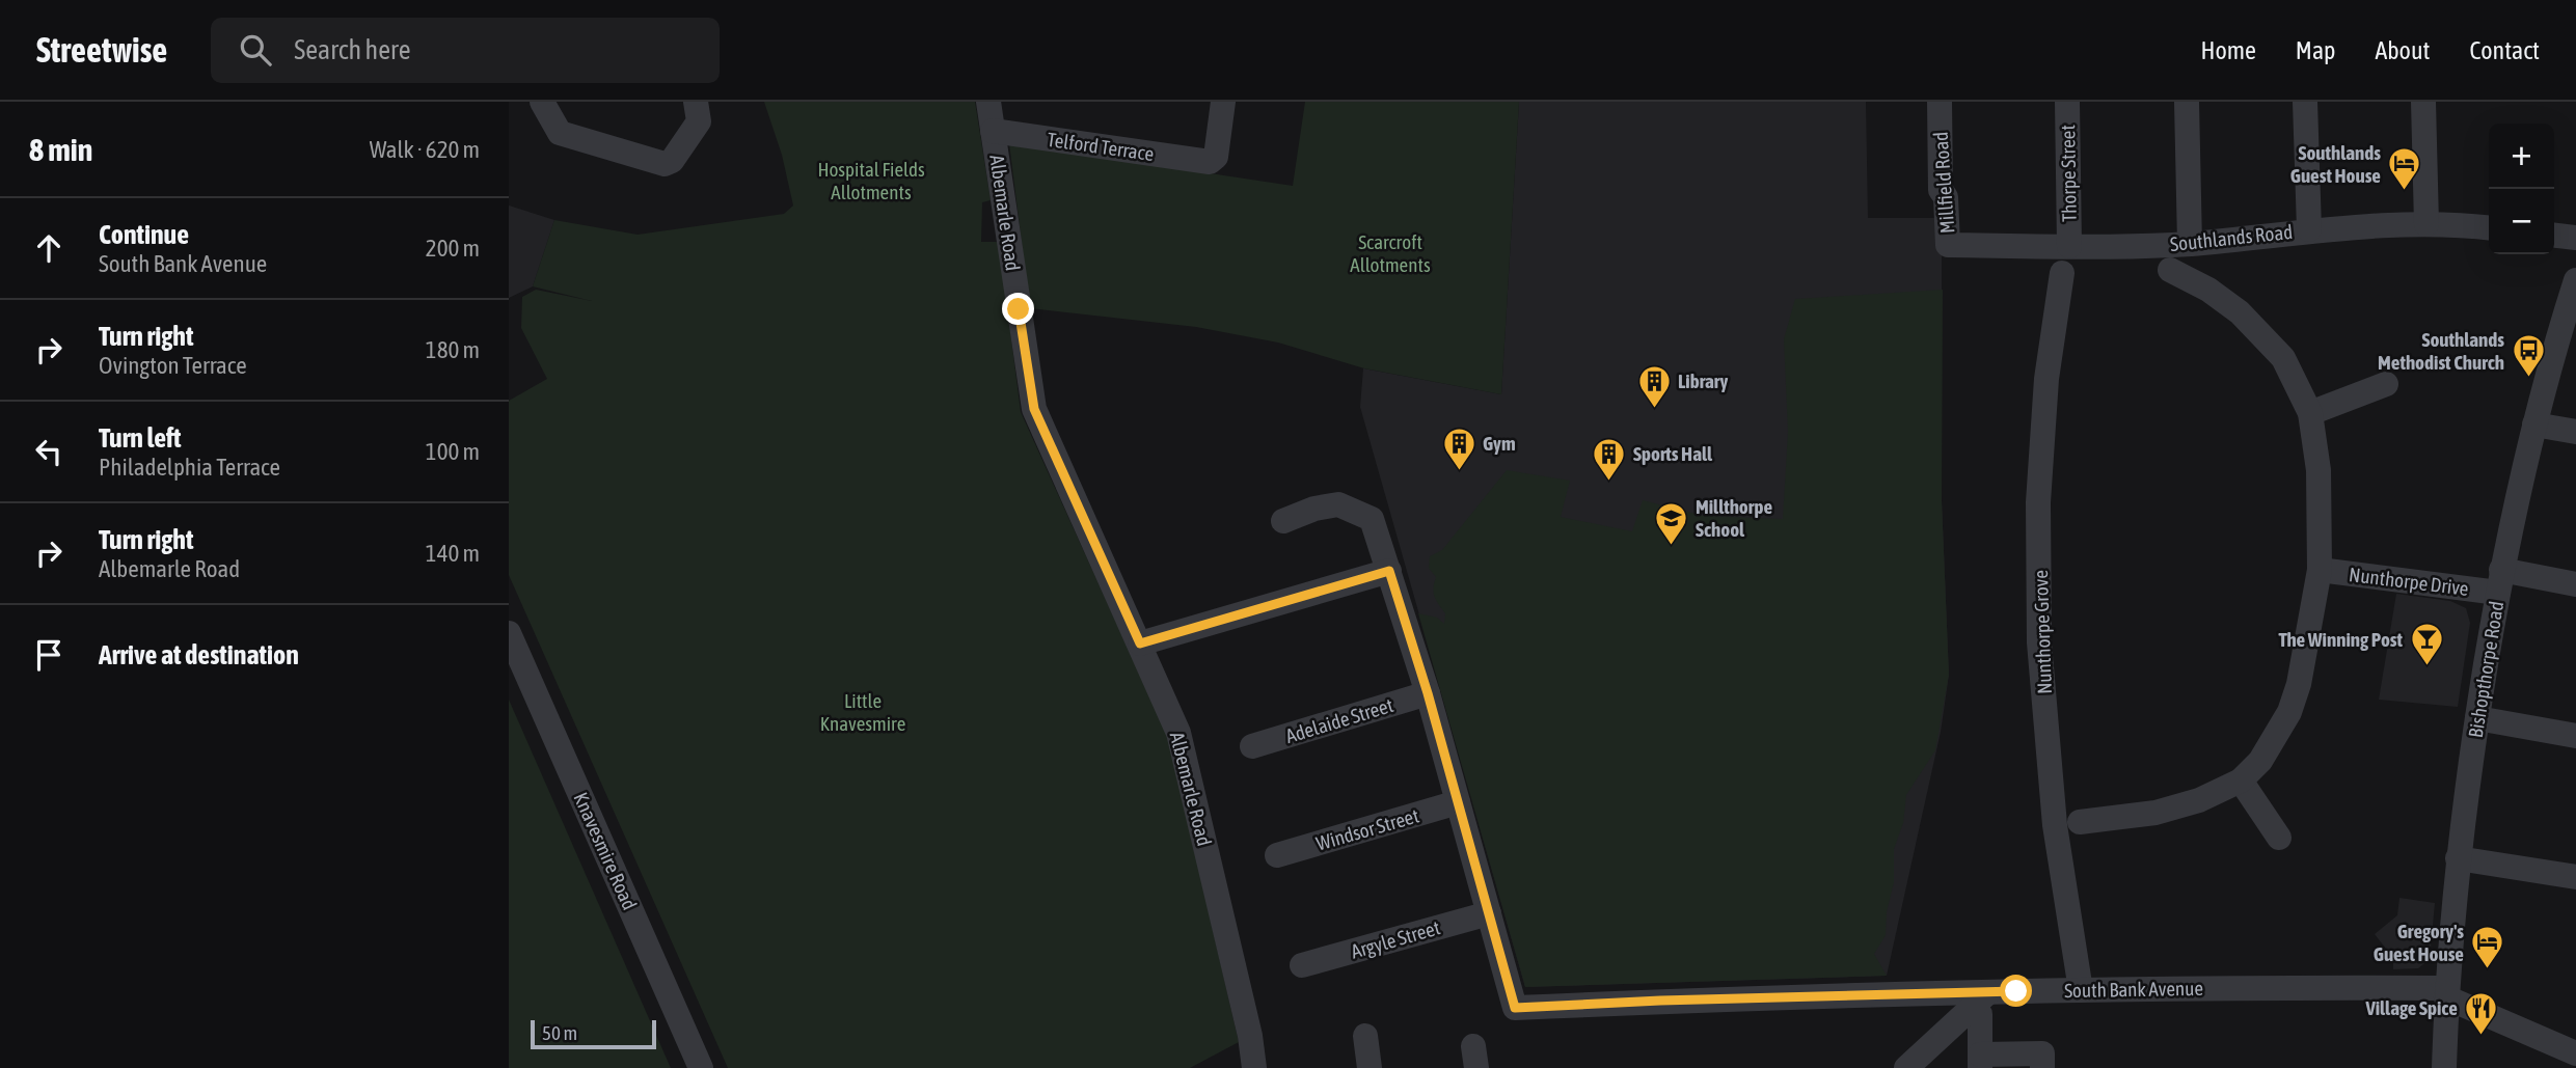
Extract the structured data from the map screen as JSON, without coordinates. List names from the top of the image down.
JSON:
{
  "streets": {
    "street": [
      "Telford Terrace",
      "Thorpe Street",
      "Millfield Road",
      "Albemarle Road",
      "Southlands Road",
      "Nunthorpe Drive",
      "Nunthorpe Grove",
      "Bishopthorpe Road",
      "Adelaide Street",
      "Windsor Street",
      "Knavesmire Road",
      "Argyle Street",
      "South Bank Avenue"
    ]
  },
  "crossings": [
    ["Telford Terrace", "Albemarle Road"],
    ["Thorpe Street", "Southlands Road"],
    ["Millfield Road", "Southlands Road"],
    ["Nunthorpe Drive", "Bishopthorpe Road"],
    ["Nunthorpe Grove", "South Bank Avenue"],
    ["Bishopthorpe Road", "South Bank Avenue"],
    ["Argyle Street", "South Bank Avenue"]
  ],
  "parks": ["Hospital Fields Allotments", "Scarcroft Allotments", "Little Knavesmire"],
  "places": {
    "hotel": ["Southlands Guest House", "Gregory's Guest House"],
    "bus stop": ["Southlands Methodist Church"],
    "building": ["Library", "Gym", "Sports Hall"],
    "school or university": ["Millthorpe School"],
    "bar": ["The Winning Post"],
    "restaurant": ["Village Spice"]
  },
  "scale_bar": "50 m",
  "page": {
    "header": "Streetwise",
    "search": "Search here",
    "nav": [
      "Home",
      "Map",
      "About",
      "Contact"
    ],
    "heading": ["8 min", "Walk · 620 m"],
    "map_buttons": ["+", "−"],
    "list": [
      ["Continue", "South Bank Avenue", "200 m"],
      ["Turn right", "Ovington Terrace", "180 m"],
      ["Turn left", "Philadelphia Terrace", "100 m"],
      ["Turn right", "Albemarle Road", "140 m"],
      "Arrive at destination"
    ],
    "scale": "50 m"
  }
}
